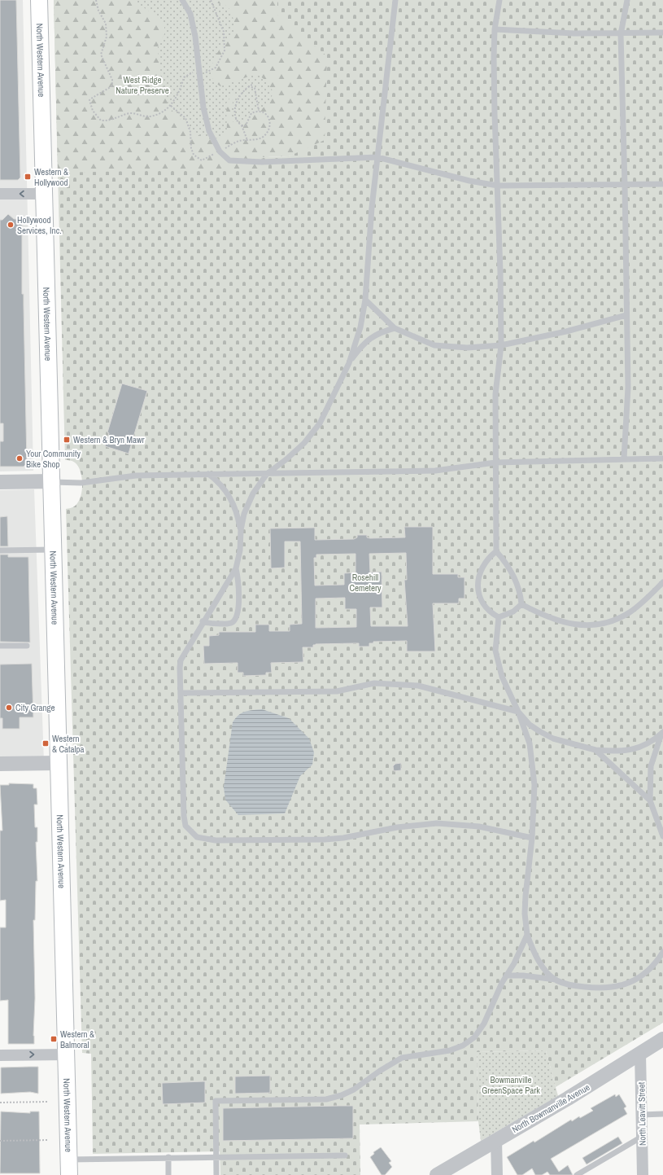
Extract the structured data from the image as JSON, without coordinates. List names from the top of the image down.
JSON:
{
  "streets": {
    "main road": ["North Western Avenue"],
    "street": ["North Bowmanville Avenue", "North Leavitt Street"]
  },
  "crossings": [
    ["North Bowmanville Avenue", "North Leavitt Street"]
  ],
  "parks": ["West Ridge Nature Preserve", "Rosehill Cemetery", "Bowmanville GreenSpace Park"],
  "places": {
    "transit": [
      "Western & Hollywood",
      "Western & Bryn Mawr",
      "Western & Catalpa",
      "Western & Balmoral"
    ],
    "other": ["Hollywood Services, Inc.", "Your Community Bike Shop", "City Grange"]
  }
}
